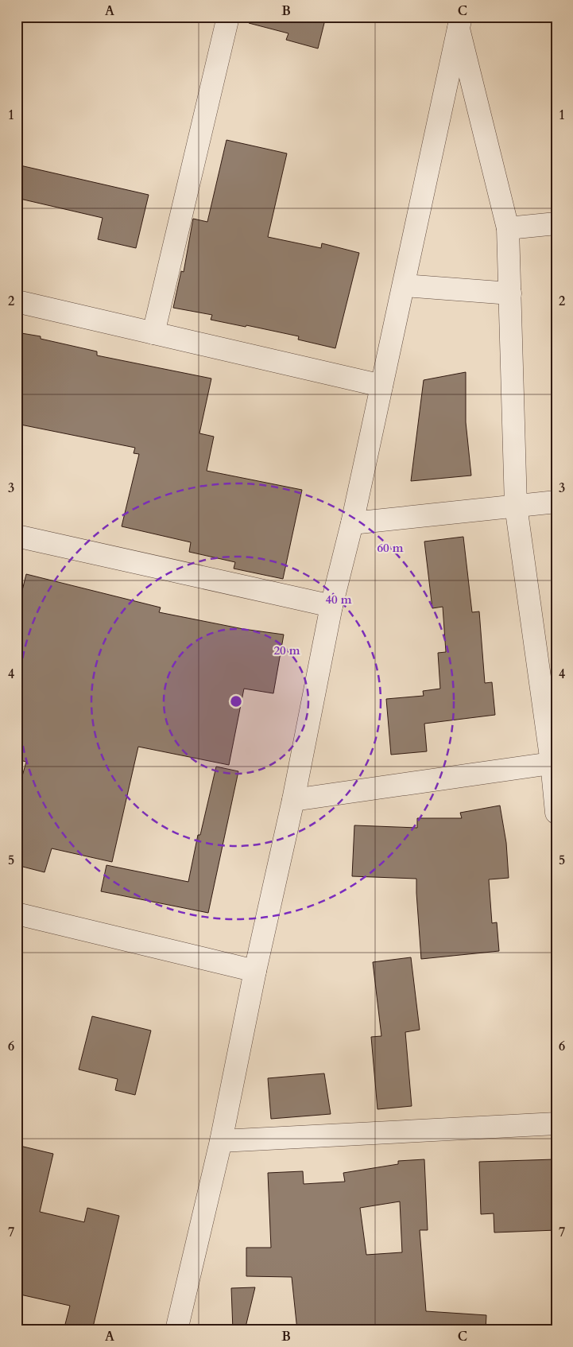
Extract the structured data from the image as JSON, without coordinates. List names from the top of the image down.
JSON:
{
  "grid": {
    "columns": ["A", "B", "C"],
    "rows": [
      "1",
      "2",
      "3",
      "4",
      "5",
      "6",
      "7"
    ]
  },
  "rings": ["60 m", "40 m", "20 m"]
}
